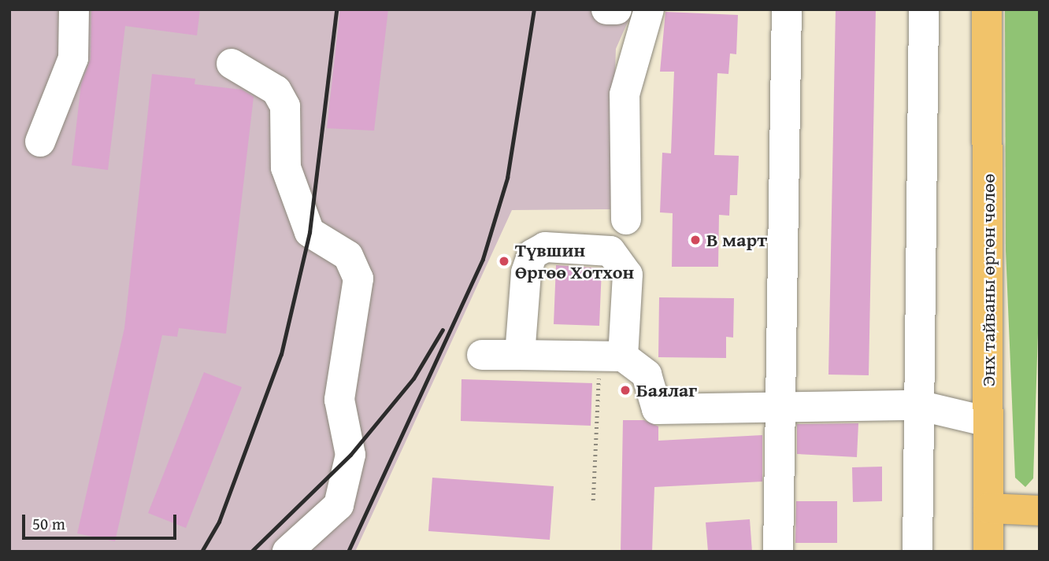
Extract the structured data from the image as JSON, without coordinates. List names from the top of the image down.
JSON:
{
  "streets": {
    "highway": ["Энх тайваны өргөн чөлөө"]
  },
  "places": ["В март", "Түвшин Өргөө Хотхон", "Баялаг"],
  "scale_bar": "50 m"
}
